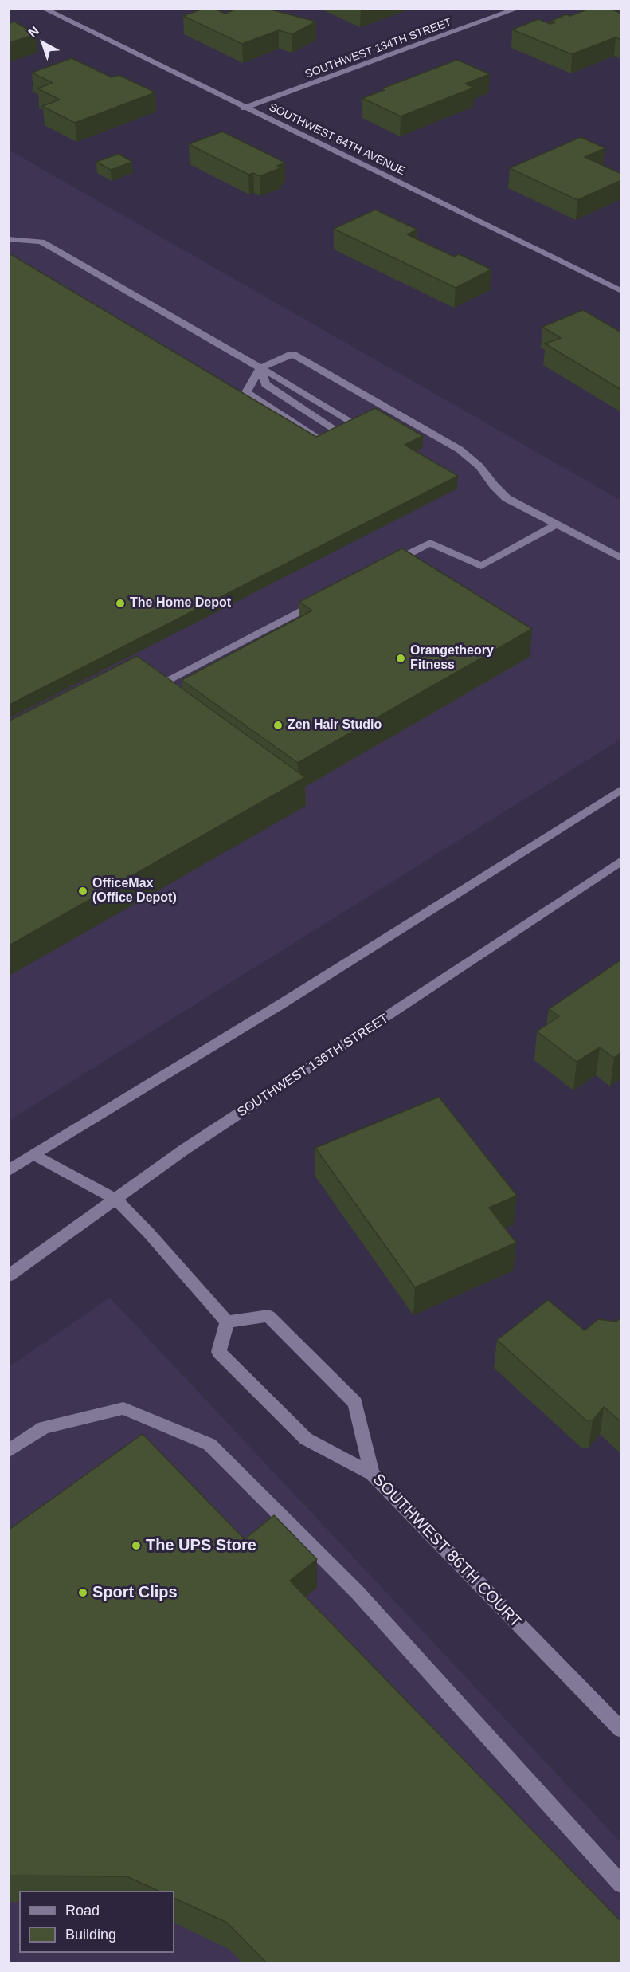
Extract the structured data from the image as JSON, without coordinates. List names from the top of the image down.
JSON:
{
  "streets": {
    "street": [
      "SOUTHWEST 134TH STREET",
      "SOUTHWEST 84TH AVENUE",
      "SOUTHWEST 136TH STREET",
      "SOUTHWEST 86TH COURT"
    ]
  },
  "crossings": [
    ["SOUTHWEST 134TH STREET", "SOUTHWEST 84TH AVENUE"]
  ],
  "places": [
    "The Home Depot",
    "Orangetheory Fitness",
    "Zen Hair Studio",
    "OfficeMax (Office Depot)",
    "The UPS Store",
    "Sport Clips"
  ],
  "legend": ["Road", "Building"],
  "north": "top left"
}
